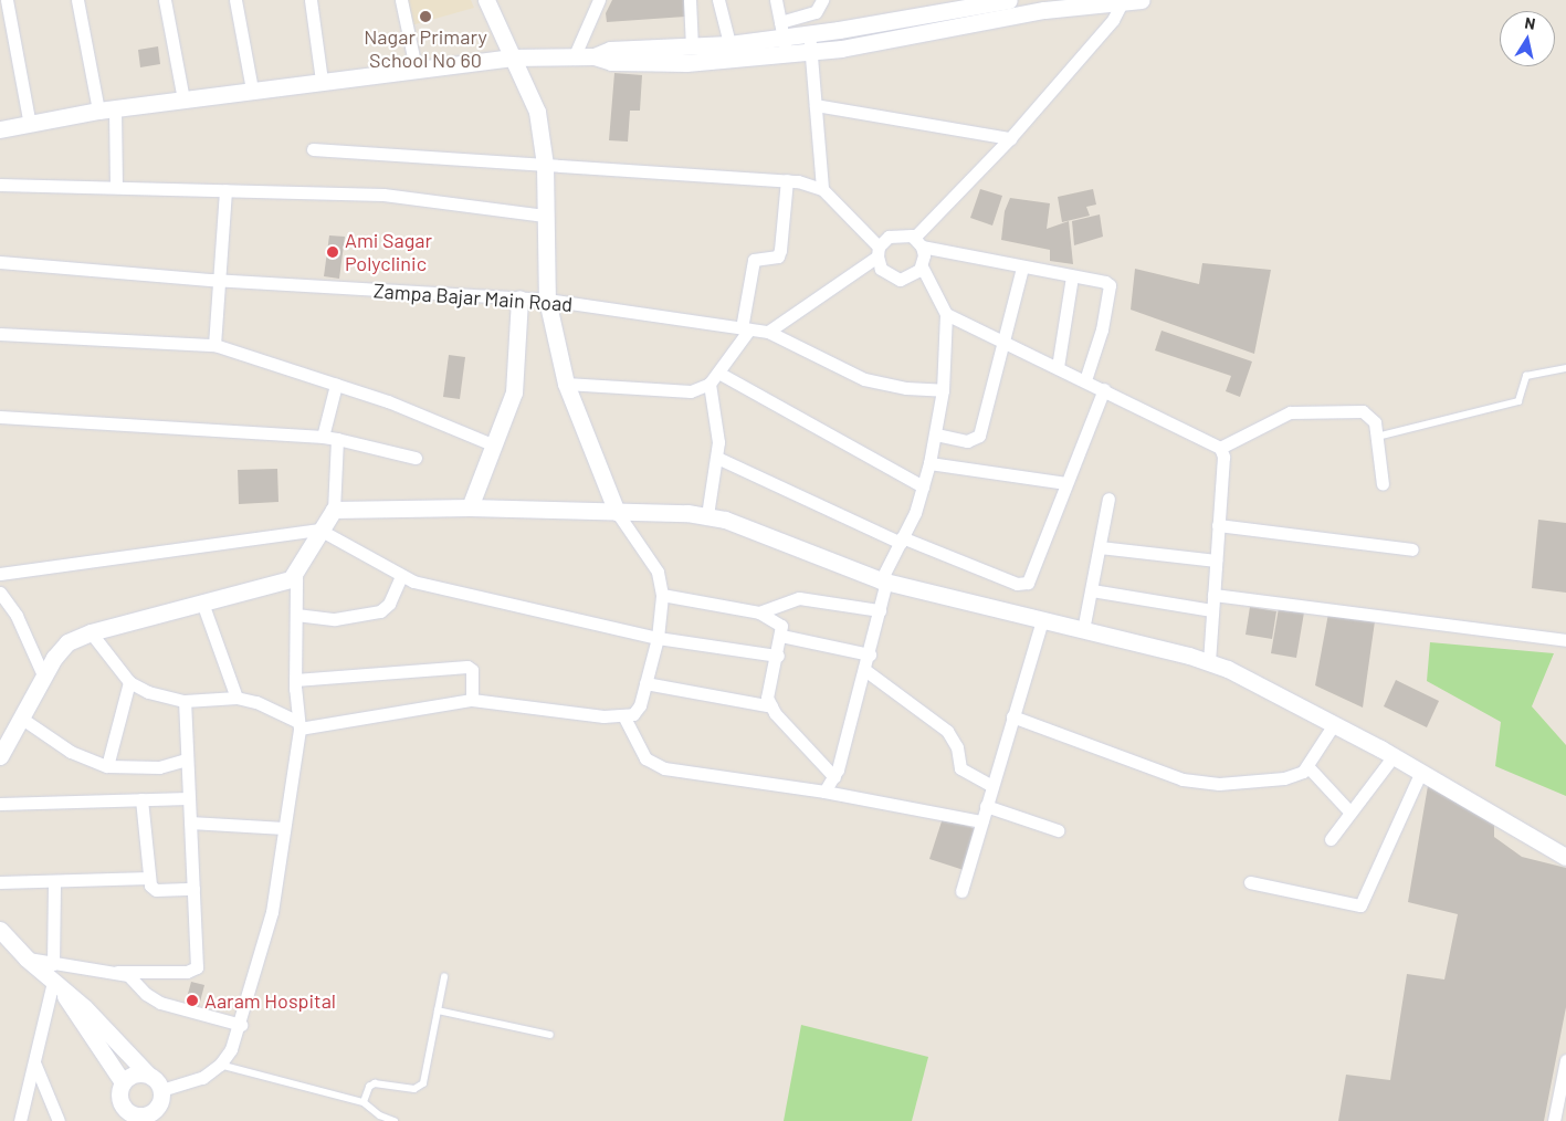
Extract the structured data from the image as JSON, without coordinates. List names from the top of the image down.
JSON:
{
  "streets": {
    "street": ["Zampa Bajar Main Road"]
  },
  "places": ["Nagar Primary School No 60", "Ami Sagar Polyclinic", "Aaram Hospital"],
  "north": "top"
}
